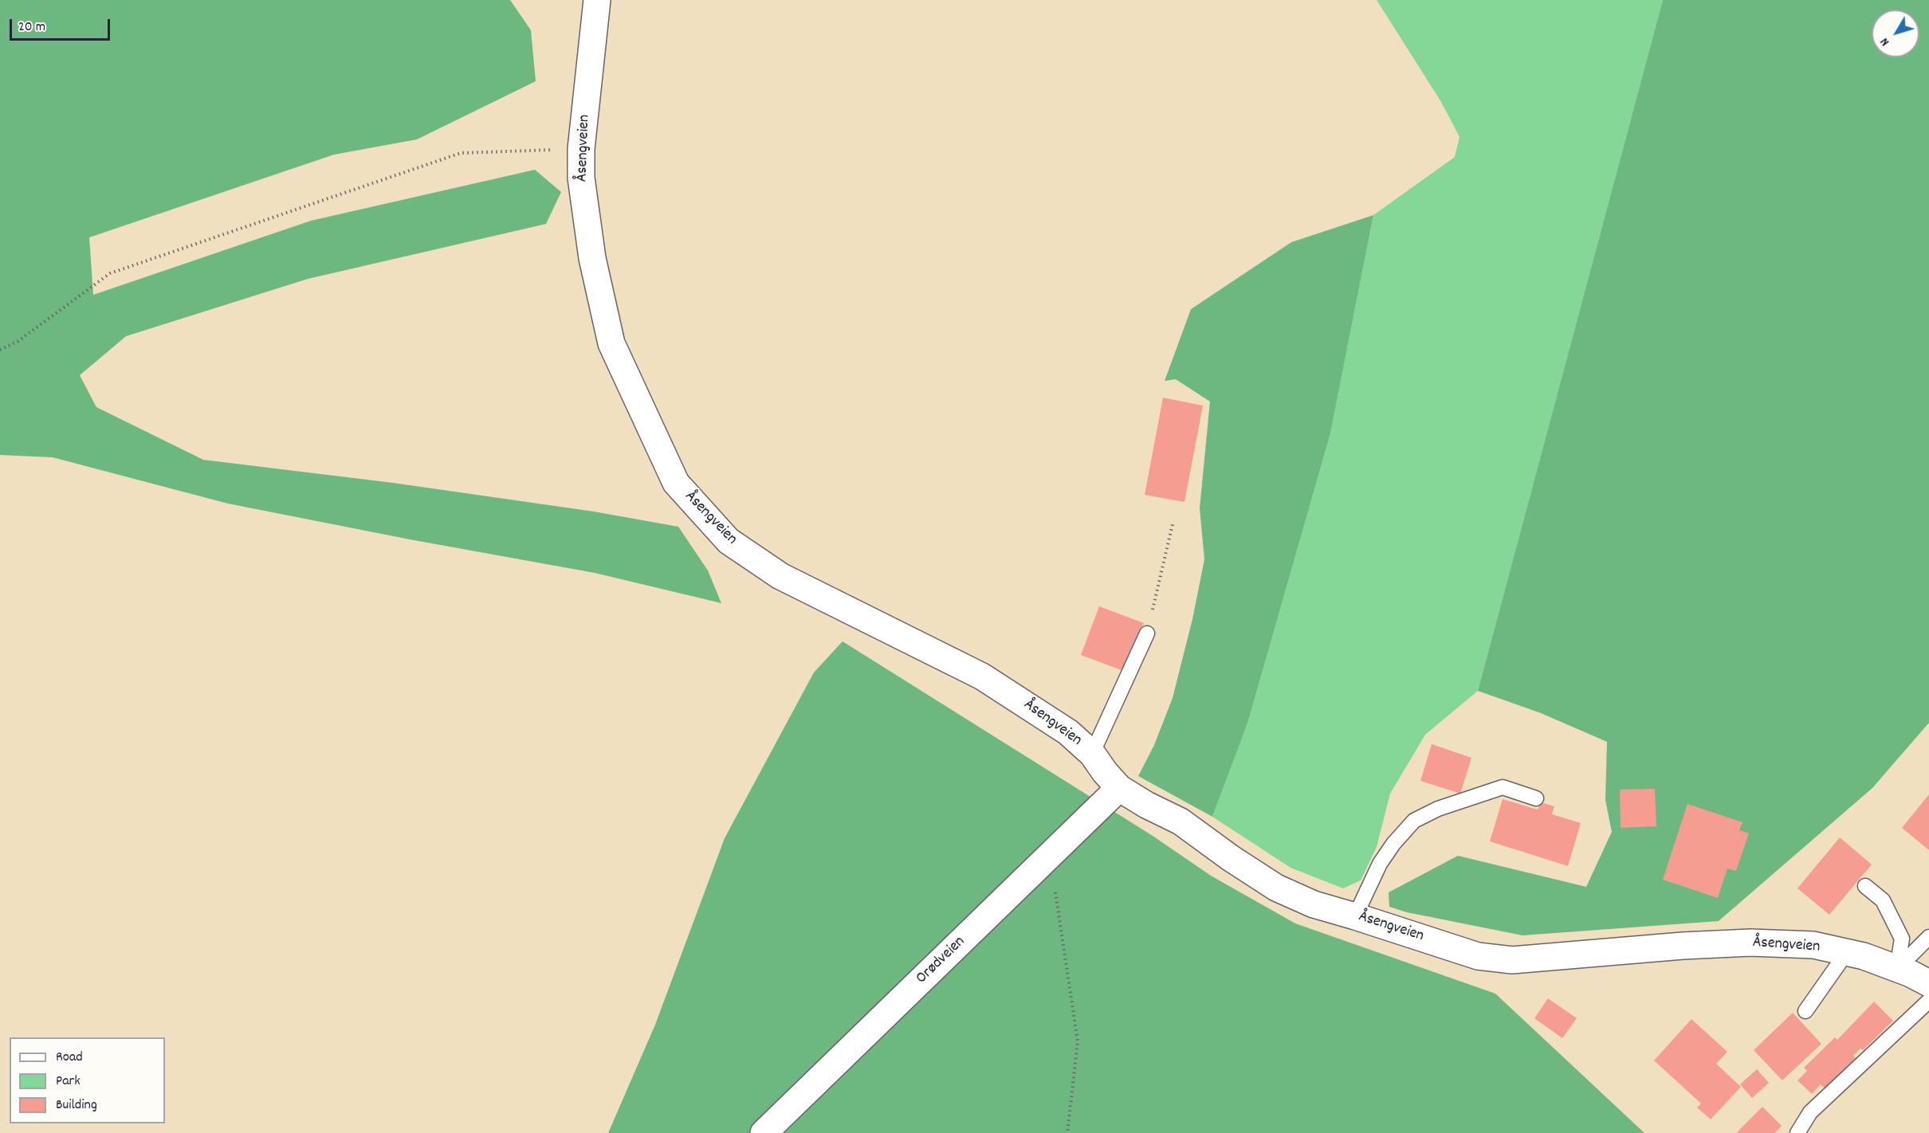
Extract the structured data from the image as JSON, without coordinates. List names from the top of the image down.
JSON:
{
  "streets": {
    "street": ["Åsengveien", "Orødveien"]
  },
  "crossings": [
    ["Åsengveien", "Orødveien"]
  ],
  "legend": ["Road", "Park", "Building"],
  "scale_bar": "20 m",
  "north": "bottom left"
}
